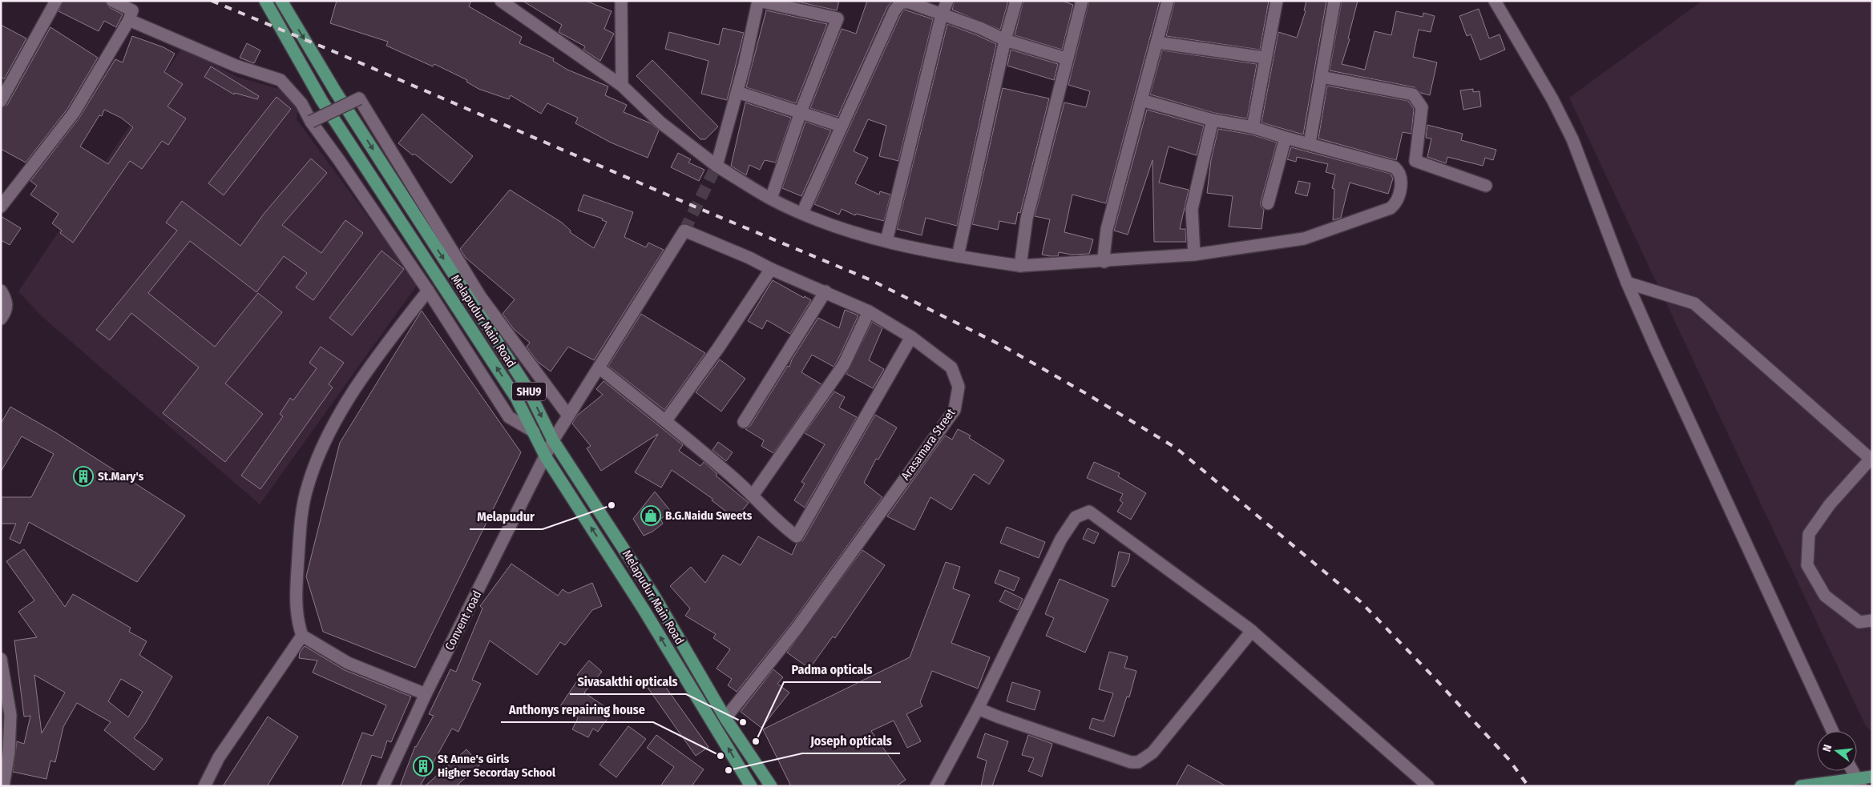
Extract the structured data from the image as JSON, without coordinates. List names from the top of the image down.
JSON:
{
  "streets": {
    "main road": ["Melapudur Main Road", "SHU9"],
    "street": ["Arasamara Street", "Convent road"]
  },
  "crossings": [
    ["Melapudur Main Road", "Arasamara Street"],
    ["Melapudur Main Road", "Convent road"],
    ["Arasamara Street", "Convent road"]
  ],
  "places": {
    "building": ["St.Mary's", "St Anne's Girls Higher Secorday School"],
    "other": [
      "Melapudur",
      "Sivasakthi opticals",
      "Padma opticals",
      "Anthonys repairing house",
      "Joseph opticals"
    ],
    "shop": ["B.G.Naidu Sweets"]
  },
  "north": "left"
}
